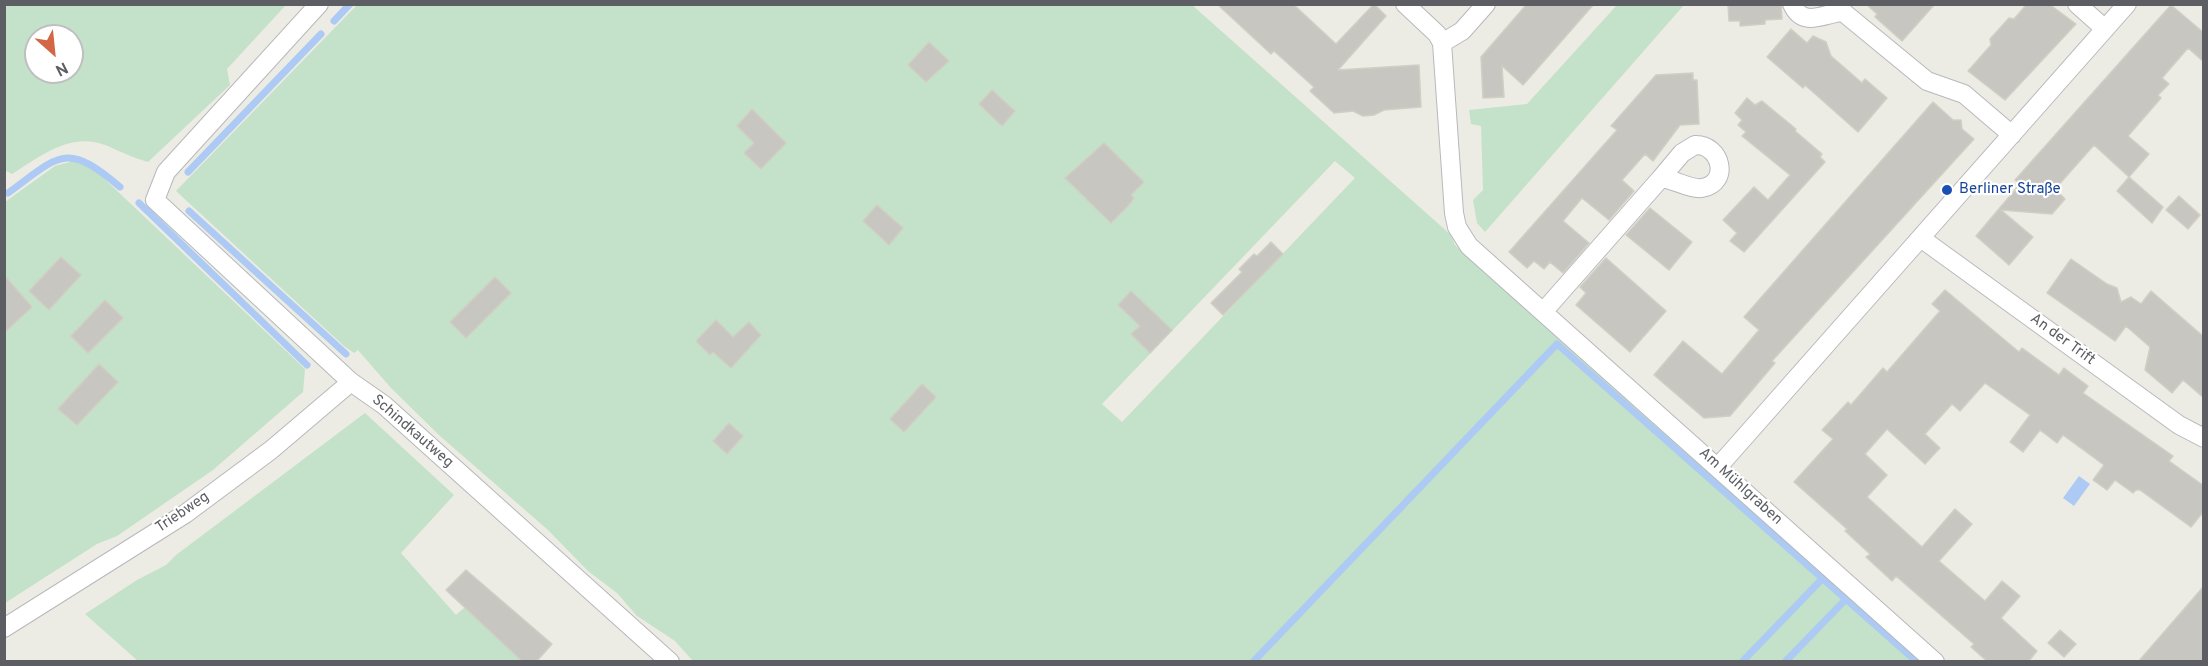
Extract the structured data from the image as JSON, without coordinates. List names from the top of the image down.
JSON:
{
  "streets": {
    "street": [
      "An der Trift",
      "Schindkautweg",
      "Am Mühlgraben",
      "Triebweg"
    ]
  },
  "crossings": [
    ["Schindkautweg", "Triebweg"]
  ],
  "places": ["Berliner Straße"],
  "north": "bottom right"
}
